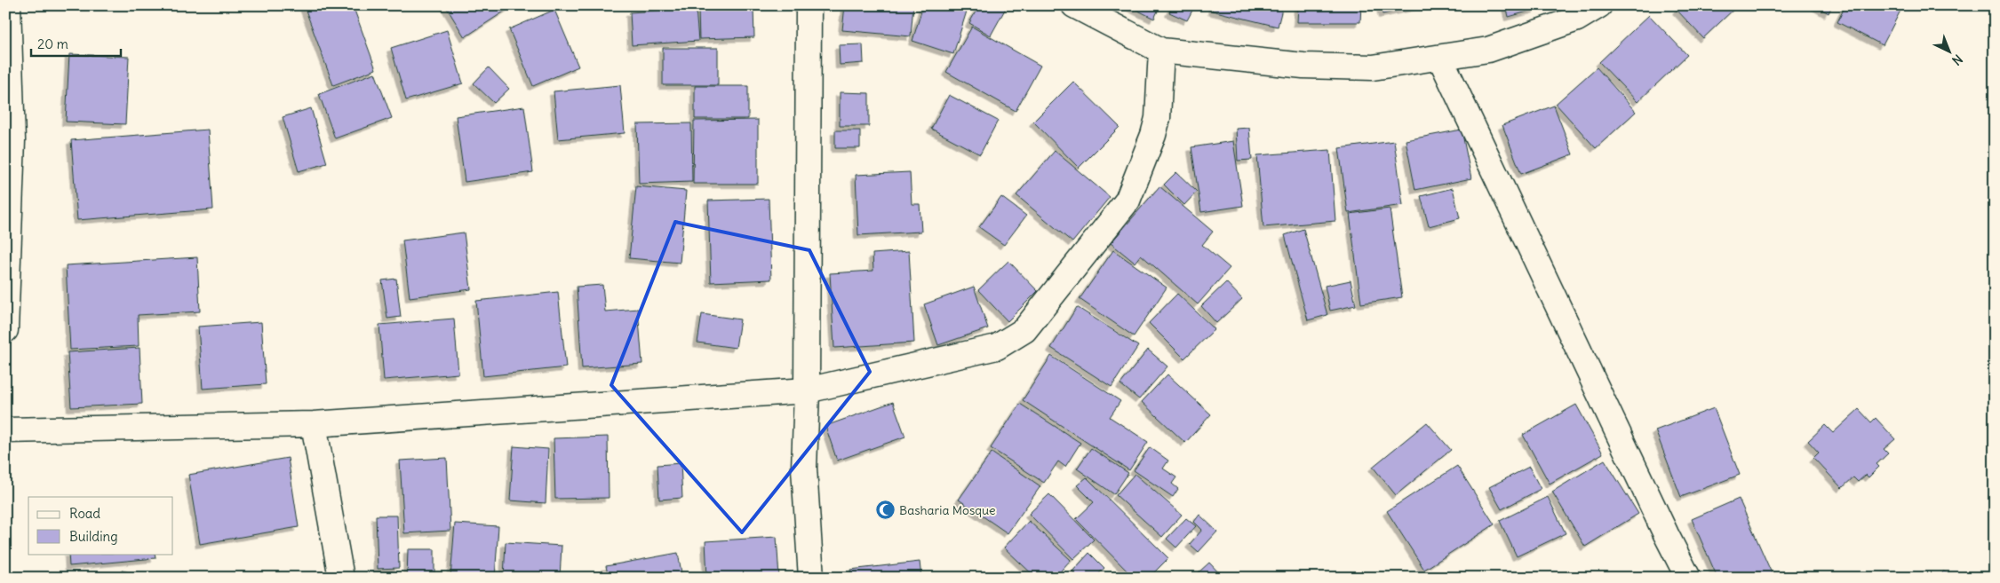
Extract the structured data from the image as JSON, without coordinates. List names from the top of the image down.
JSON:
{
  "places": {
    "mosque": ["Basharia Mosque"]
  },
  "legend": ["Road", "Building"],
  "scale_bar": "20 m",
  "north": "bottom right"
}
